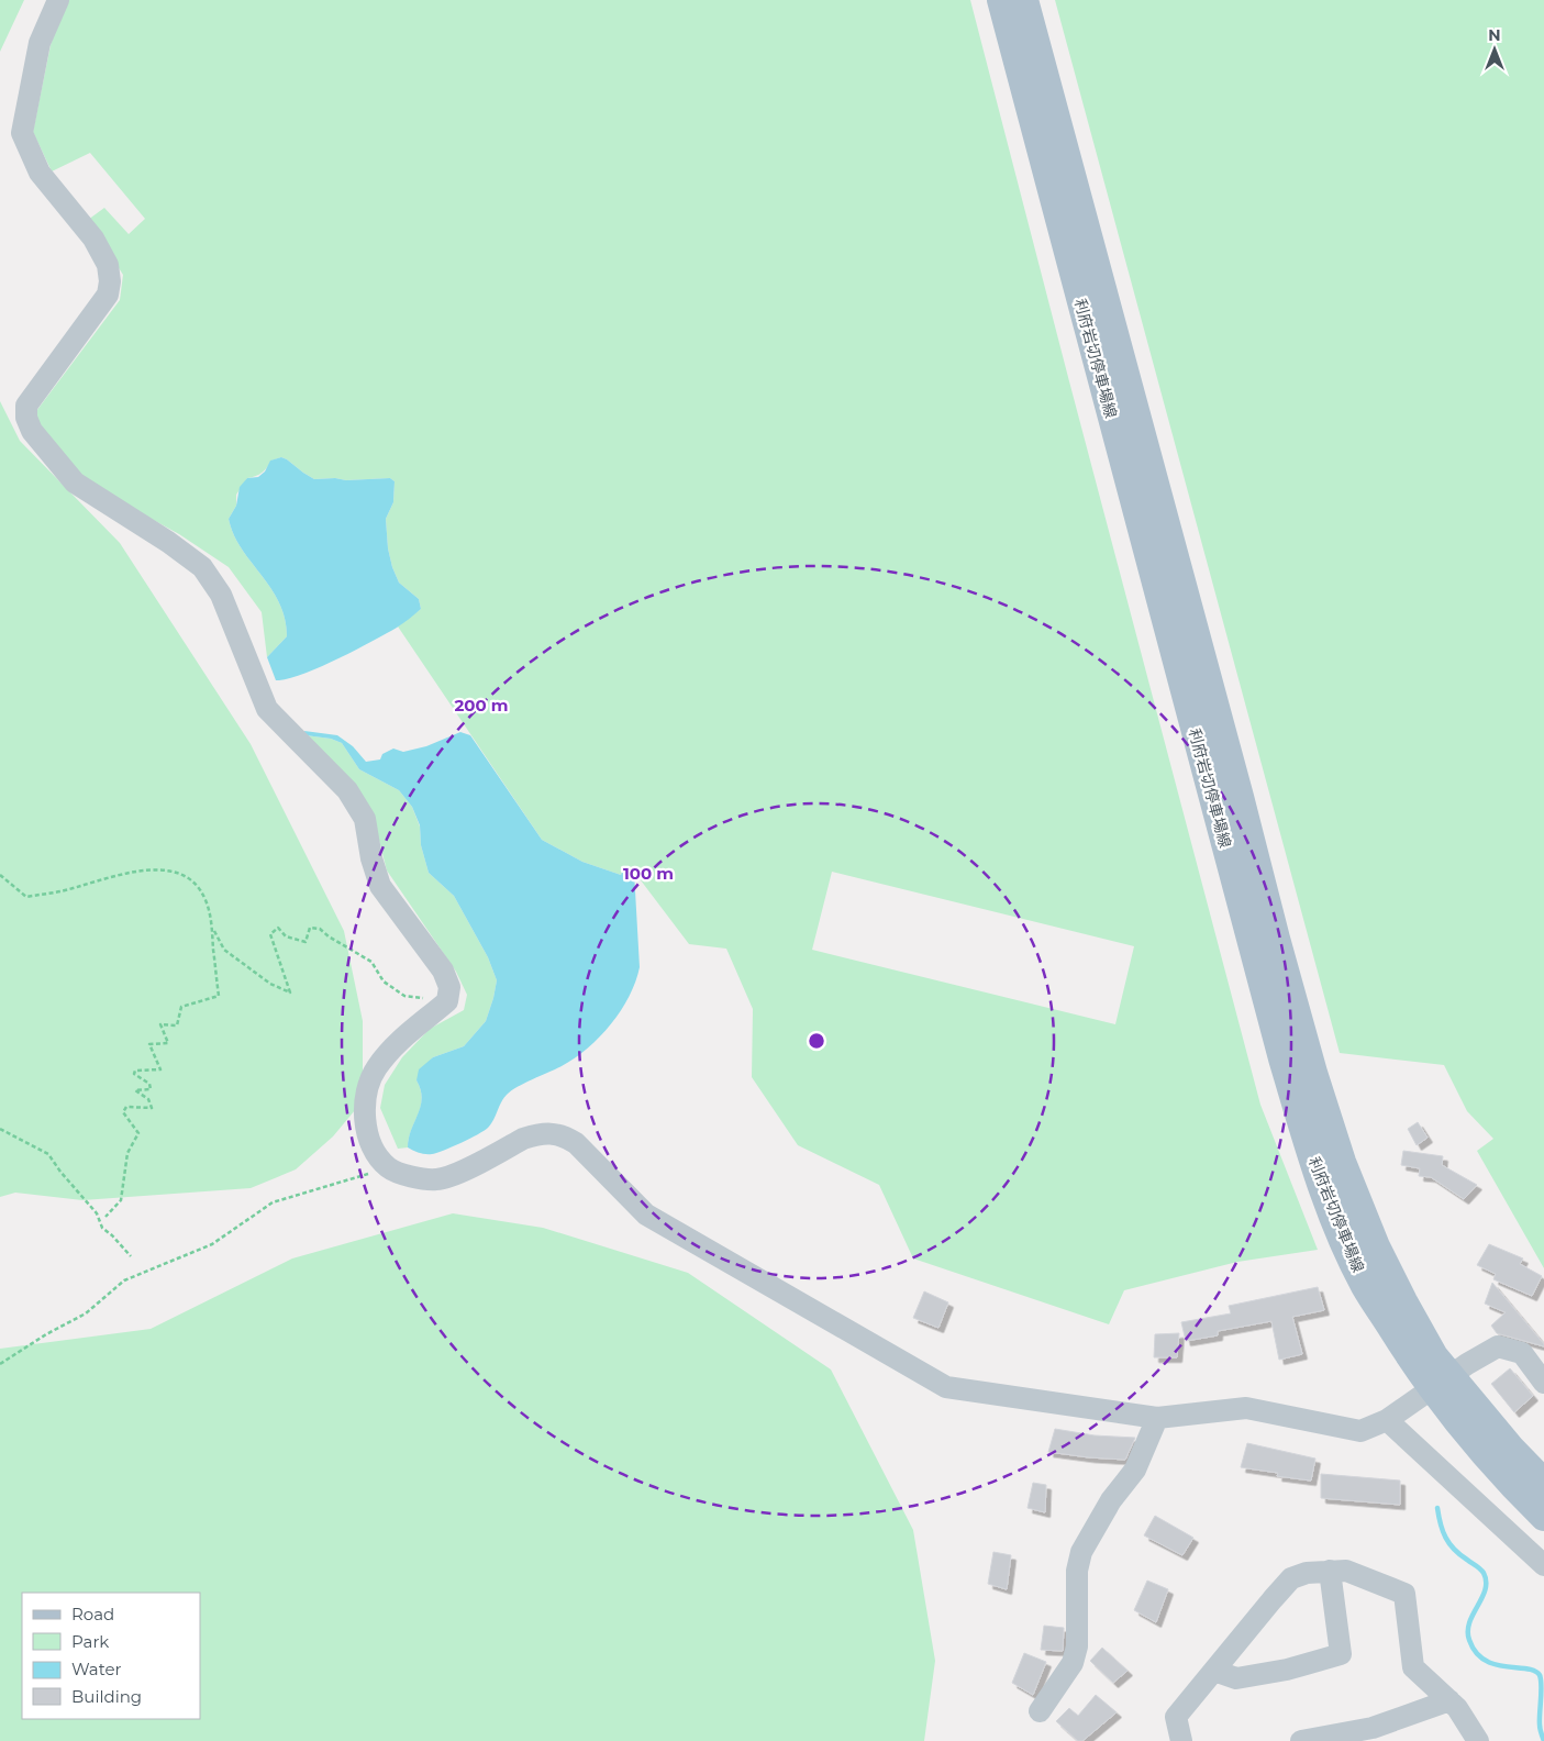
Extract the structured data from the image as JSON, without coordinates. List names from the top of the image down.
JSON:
{
  "streets": {
    "main road": ["利府岩切停車場線"]
  },
  "legend": [
    "Road",
    "Park",
    "Water",
    "Building"
  ],
  "north": "top",
  "rings": ["200 m", "100 m"]
}
